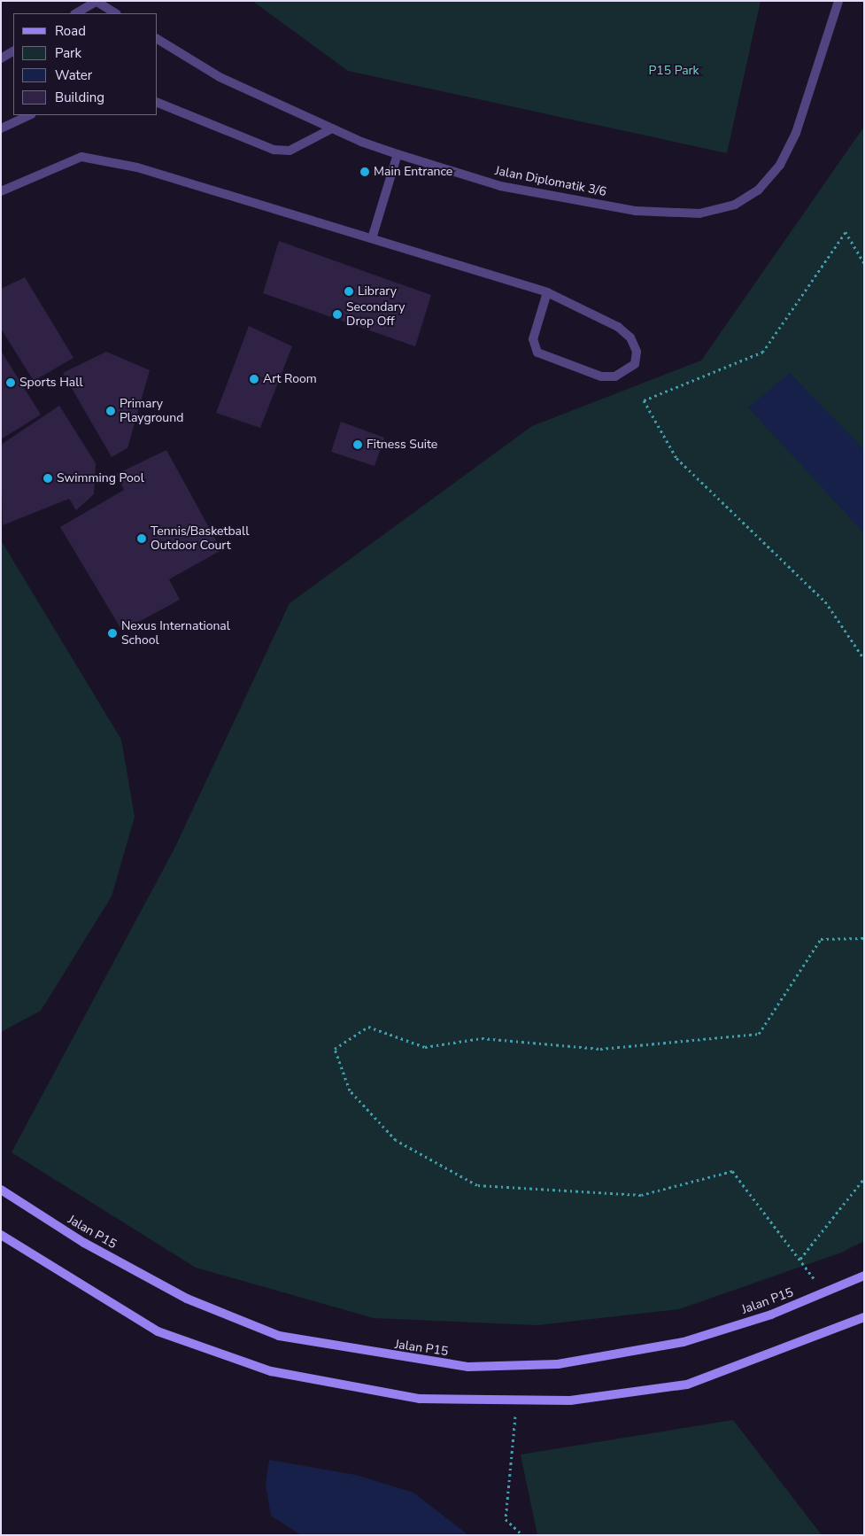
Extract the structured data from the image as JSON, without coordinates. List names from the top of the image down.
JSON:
{
  "streets": {
    "street": ["Jalan Diplomatik 3/6", "Jalan P15"]
  },
  "parks": ["P15 Park"],
  "places": [
    "Main Entrance",
    "Library",
    "Secondary Drop Off",
    "Art Room",
    "Sports Hall",
    "Primary Playground",
    "Fitness Suite",
    "Swimming Pool",
    "Tennis/Basketball Outdoor Court",
    "Nexus International School"
  ],
  "legend": [
    "Road",
    "Park",
    "Water",
    "Building"
  ]
}
